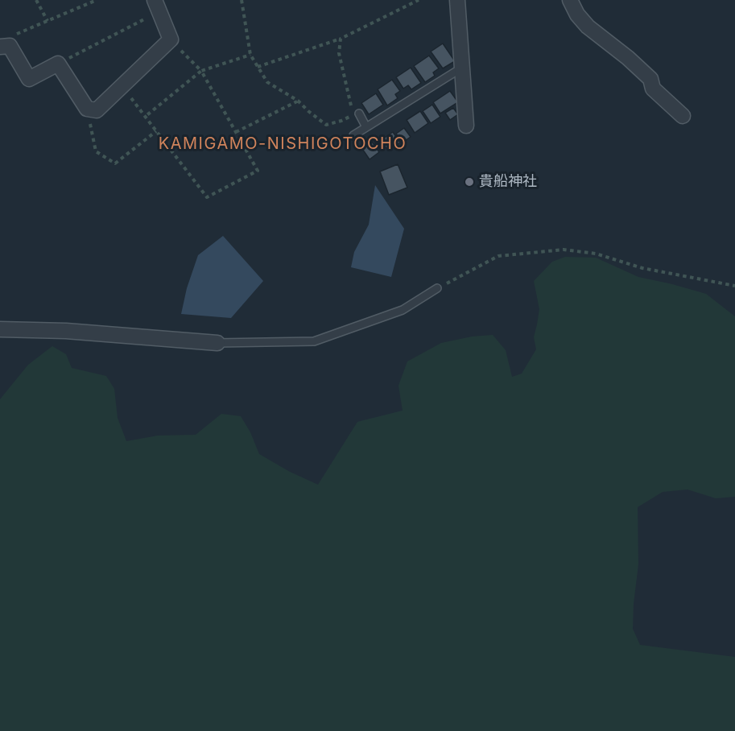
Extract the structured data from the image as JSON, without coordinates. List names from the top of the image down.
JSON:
{
  "districts": ["KAMIGAMO-NISHIGOTOCHO"],
  "places": ["貴船神社"]
}
